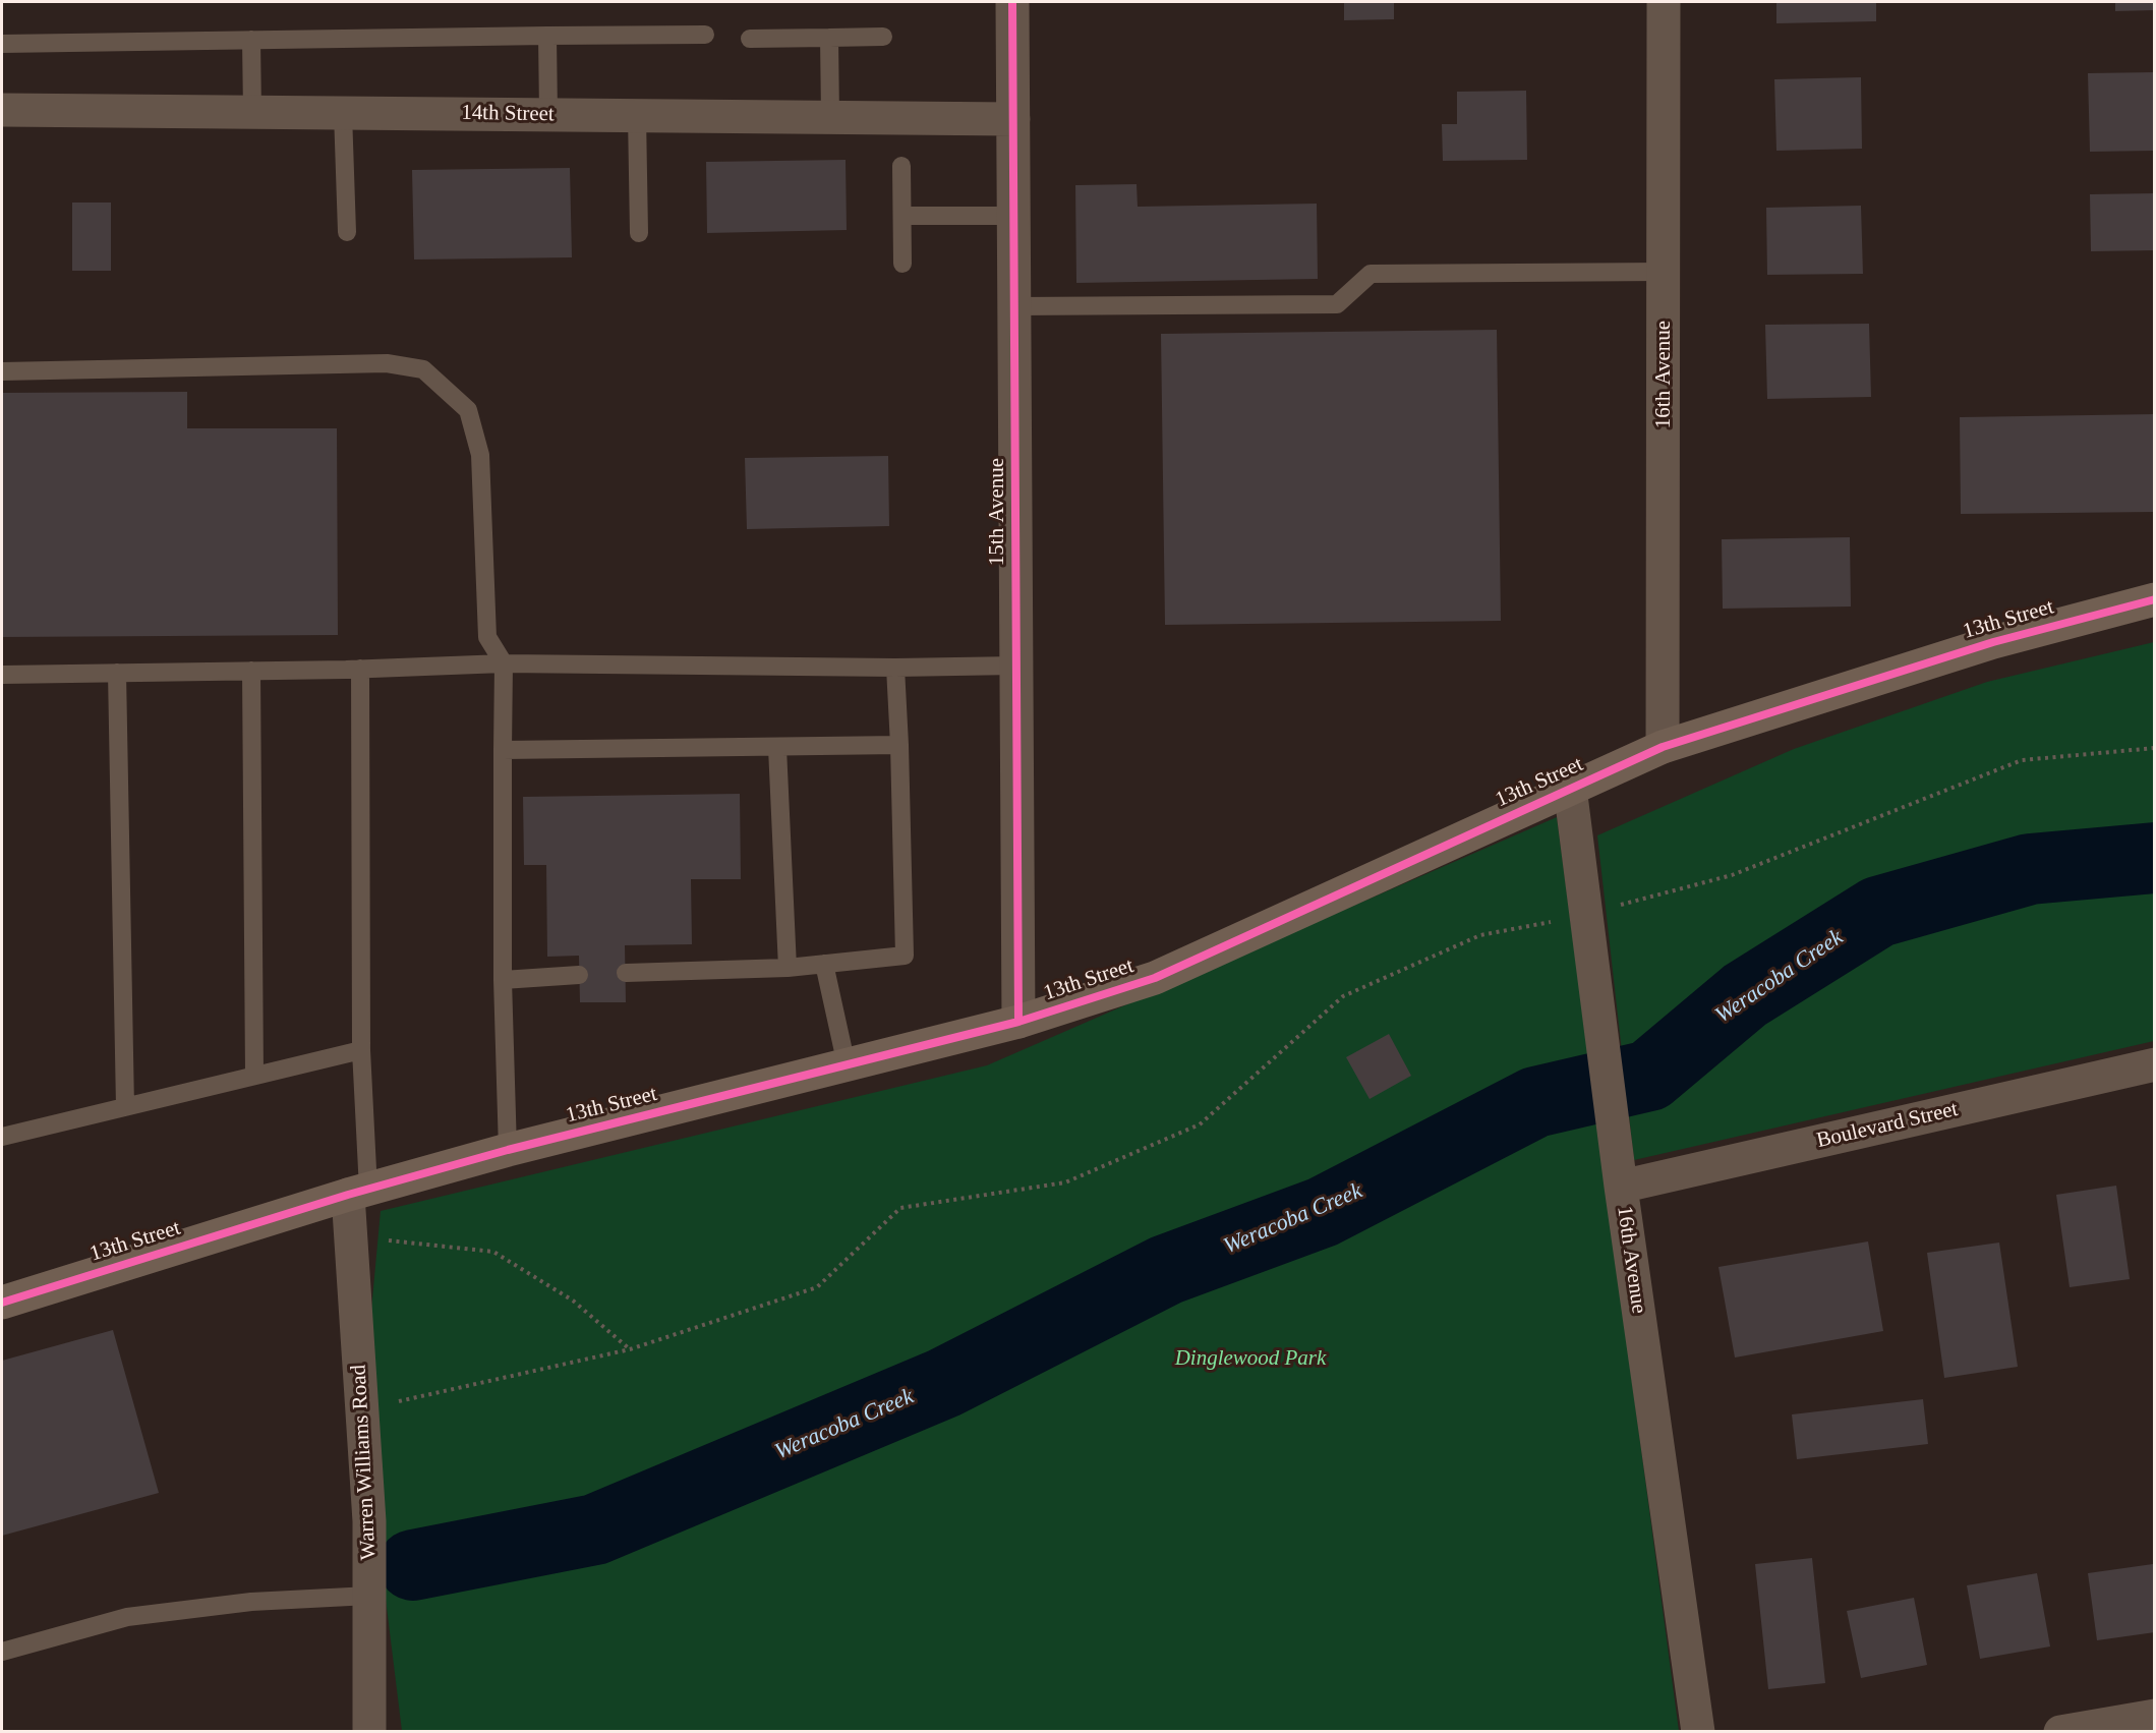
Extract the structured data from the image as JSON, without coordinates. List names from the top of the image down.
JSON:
{
  "streets": {
    "main road": ["13th Street"],
    "street": [
      "14th Street",
      "16th Avenue",
      "15th Avenue",
      "Boulevard Street",
      "Warren Williams Road"
    ]
  },
  "crossings": [
    ["14th Street", "15th Avenue"],
    ["16th Avenue", "13th Street"],
    ["16th Avenue", "Boulevard Street"],
    ["15th Avenue", "13th Street"],
    ["13th Street", "Warren Williams Road"]
  ],
  "water": ["Weracoba Creek"],
  "parks": ["Dinglewood Park"]
}
